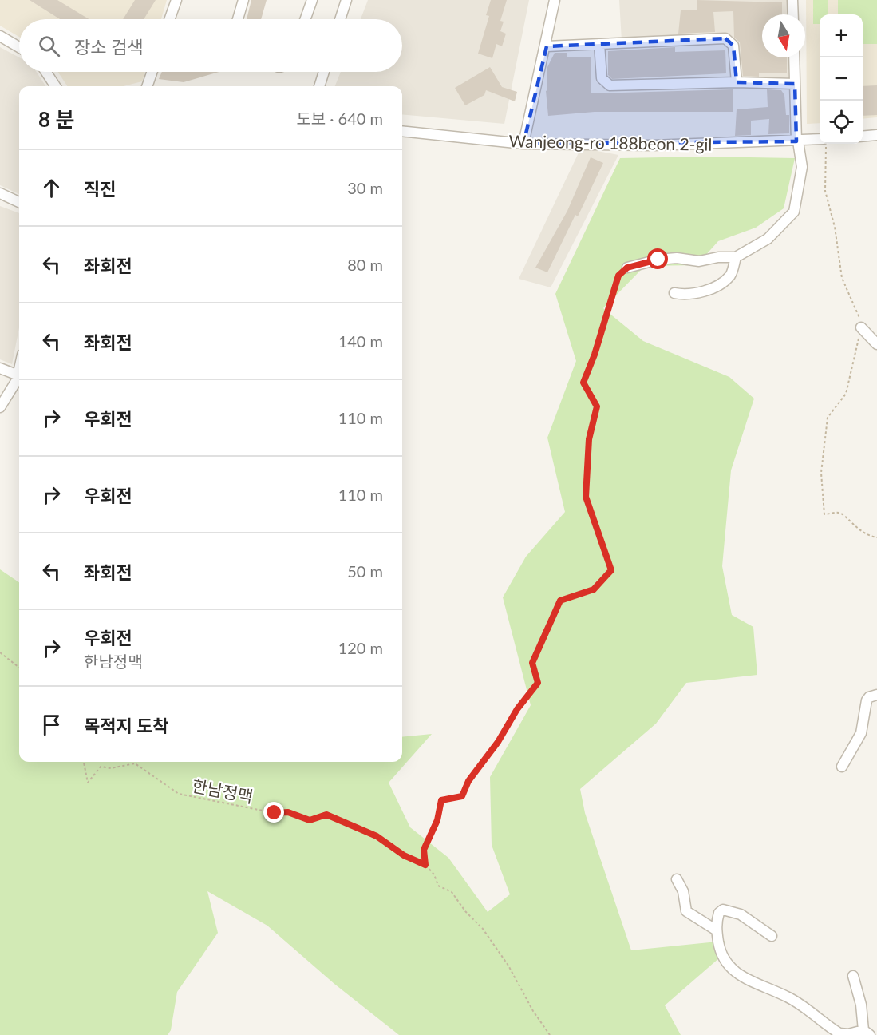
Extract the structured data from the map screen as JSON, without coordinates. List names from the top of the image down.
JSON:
{
  "streets": {
    "street": ["Wanjeong-ro 188beon 2-gil"],
    "path": ["한남정맥"]
  },
  "north": "bottom",
  "page": {
    "map_buttons": ["+", "−"],
    "search": "장소 검색",
    "heading": ["8 분", "도보 · 640 m"],
    "list": [
      ["직진", "30 m"],
      ["좌회전", "80 m"],
      ["좌회전", "140 m"],
      ["우회전", "110 m"],
      ["우회전", "110 m"],
      ["좌회전", "50 m"],
      ["우회전", "한남정맥", "120 m"],
      "목적지 도착"
    ]
  }
}
